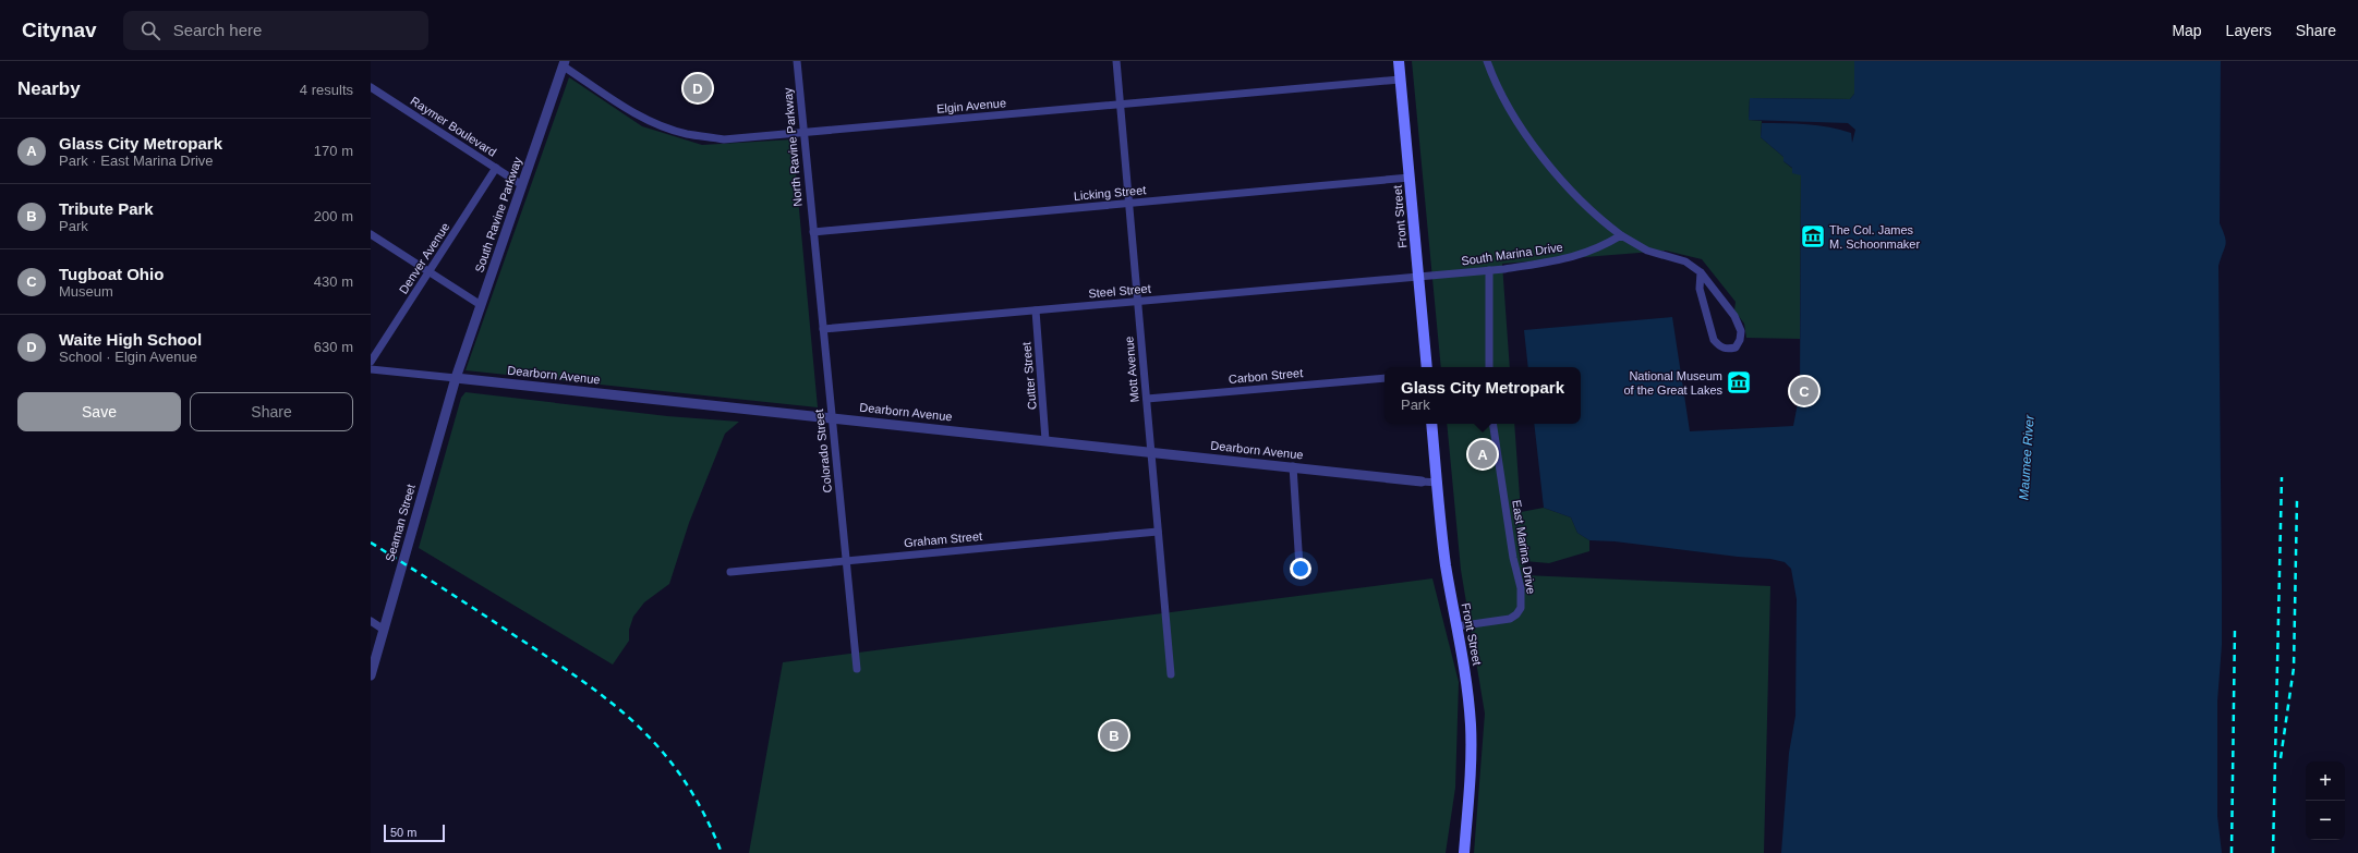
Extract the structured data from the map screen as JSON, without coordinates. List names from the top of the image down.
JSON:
{
  "streets": {
    "main road": ["Front Street"],
    "street": [
      "Elgin Avenue",
      "Raymer Boulevard",
      "North Ravine Parkway",
      "Licking Street",
      "South Ravine Parkway",
      "South Marina Drive",
      "Denver Avenue",
      "Steel Street",
      "Mott Avenue",
      "Dearborn Avenue",
      "Cutter Street",
      "Carbon Street",
      "Colorado Street",
      "Seaman Street",
      "Graham Street",
      "East Marina Drive"
    ]
  },
  "crossings": [
    ["Elgin Avenue", "North Ravine Parkway"],
    ["Elgin Avenue", "South Ravine Parkway"],
    ["Elgin Avenue", "Front Street"],
    ["Elgin Avenue", "Mott Avenue"],
    ["Raymer Boulevard", "South Ravine Parkway"],
    ["Raymer Boulevard", "Denver Avenue"],
    ["North Ravine Parkway", "Licking Street"],
    ["North Ravine Parkway", "Colorado Street"],
    ["Licking Street", "Front Street"],
    ["Licking Street", "Mott Avenue"],
    ["Licking Street", "Colorado Street"],
    ["South Ravine Parkway", "Dearborn Avenue"],
    ["South Ravine Parkway", "Seaman Street"],
    ["Front Street", "South Marina Drive"],
    ["Front Street", "Steel Street"],
    ["Front Street", "Dearborn Avenue"],
    ["Front Street", "East Marina Drive"],
    ["South Marina Drive", "Steel Street"],
    ["Steel Street", "Mott Avenue"],
    ["Steel Street", "Cutter Street"],
    ["Steel Street", "Colorado Street"],
    ["Mott Avenue", "Dearborn Avenue"],
    ["Mott Avenue", "Carbon Street"],
    ["Mott Avenue", "Graham Street"],
    ["Dearborn Avenue", "Cutter Street"],
    ["Dearborn Avenue", "Colorado Street"],
    ["Dearborn Avenue", "Seaman Street"],
    ["Colorado Street", "Graham Street"]
  ],
  "water": ["Maumee River"],
  "places": {
    "museum": ["The Col. James M. Schoonmaker", "National Museum of the Great Lakes"]
  },
  "scale_bar": "50 m",
  "page": {
    "header": "Citynav",
    "search": "Search here",
    "nav": ["Map", "Layers", "Share"],
    "heading": ["Nearby", "4 results"],
    "pins": [
      "D",
      "C",
      "A",
      "B"
    ],
    "list": [
      {
        "mark": "A",
        "name": "Glass City Metropark",
        "note": "Park · East Marina Drive",
        "value": "170 m"
      },
      {
        "mark": "B",
        "name": "Tribute Park",
        "note": "Park",
        "value": "200 m"
      },
      {
        "mark": "C",
        "name": "Tugboat Ohio",
        "note": "Museum",
        "value": "430 m"
      },
      {
        "mark": "D",
        "name": "Waite High School",
        "note": "School · Elgin Avenue",
        "value": "630 m"
      }
    ],
    "popup": ["Glass City Metropark", "Park"],
    "buttons": ["Save", "Share"],
    "map_buttons": ["+", "−"],
    "scale": "50 m"
  }
}
